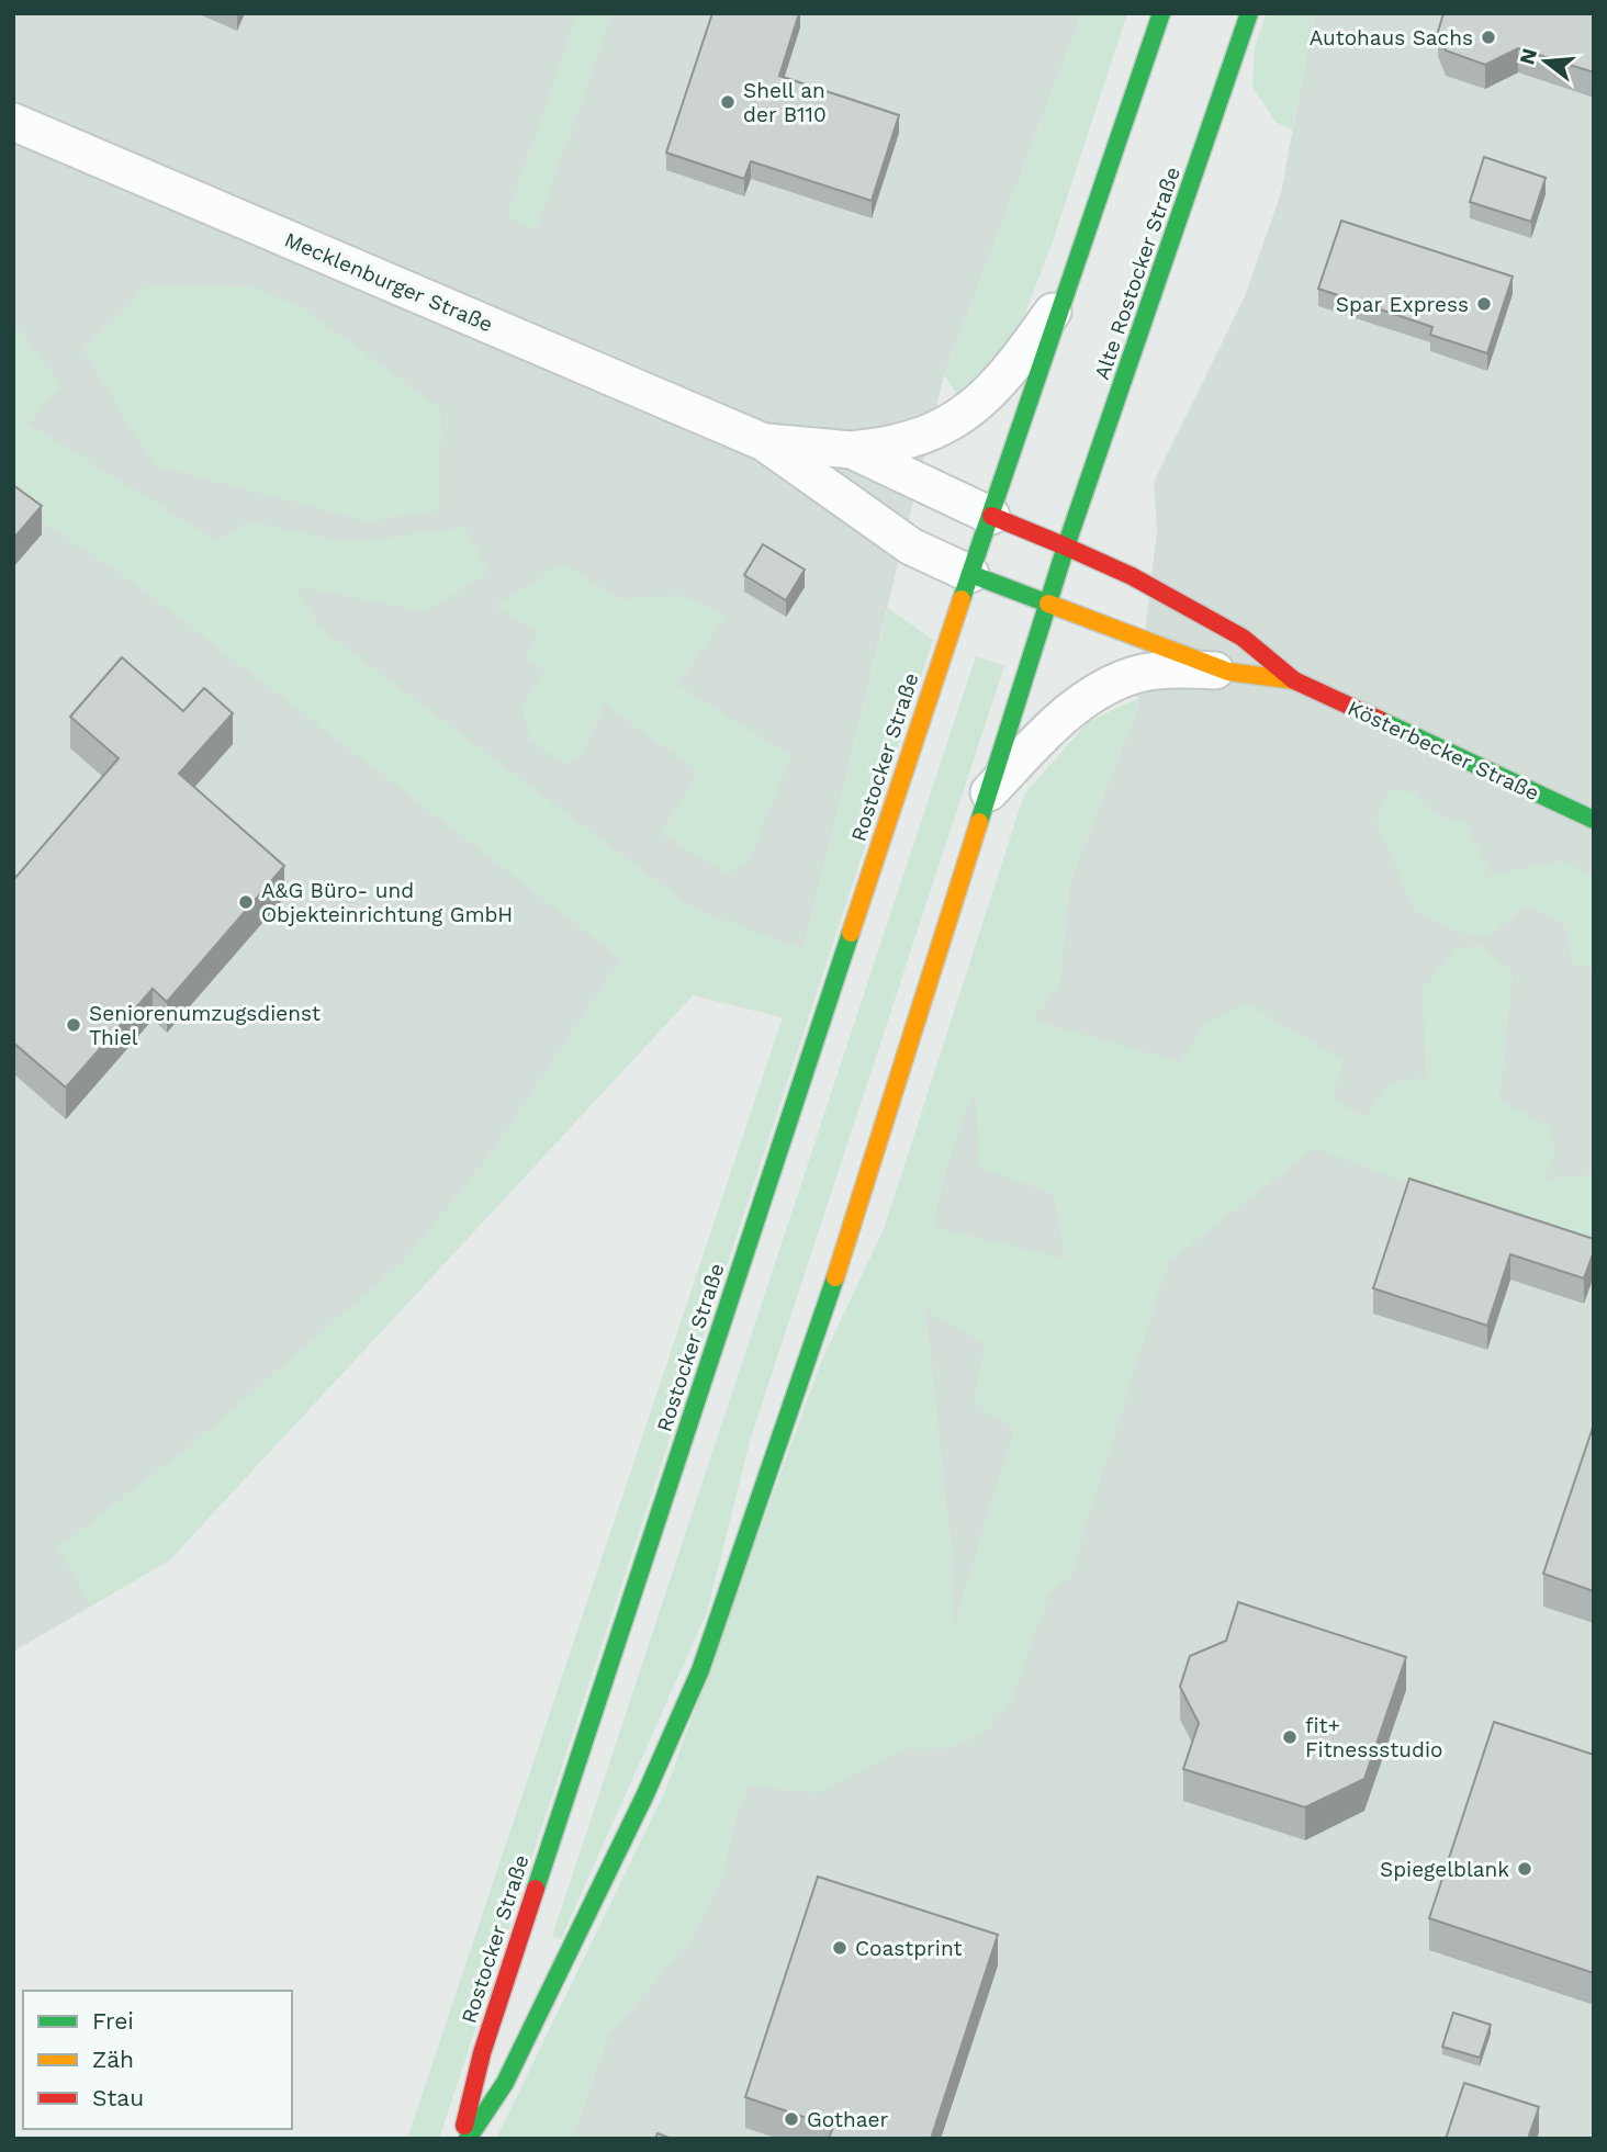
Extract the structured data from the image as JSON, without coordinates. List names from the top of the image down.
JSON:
{
  "streets": {
    "main road": ["Alte Rostocker Straße", "Kösterbecker Straße", "Rostocker Straße"],
    "street": ["Mecklenburger Straße"]
  },
  "crossings": [
    ["Alte Rostocker Straße", "Kösterbecker Straße"],
    ["Mecklenburger Straße", "Rostocker Straße"]
  ],
  "places": [
    "Autohaus Sachs",
    "Shell an der B110",
    "Spar Express",
    "A&G Büro- und Objekteinrichtung GmbH",
    "Seniorenumzugsdienst Thiel",
    "fit+ Fitnessstudio",
    "Spiegelblank",
    "Coastprint",
    "Gothaer"
  ],
  "legend": ["Frei", "Zäh", "Stau"],
  "north": "left"
}
